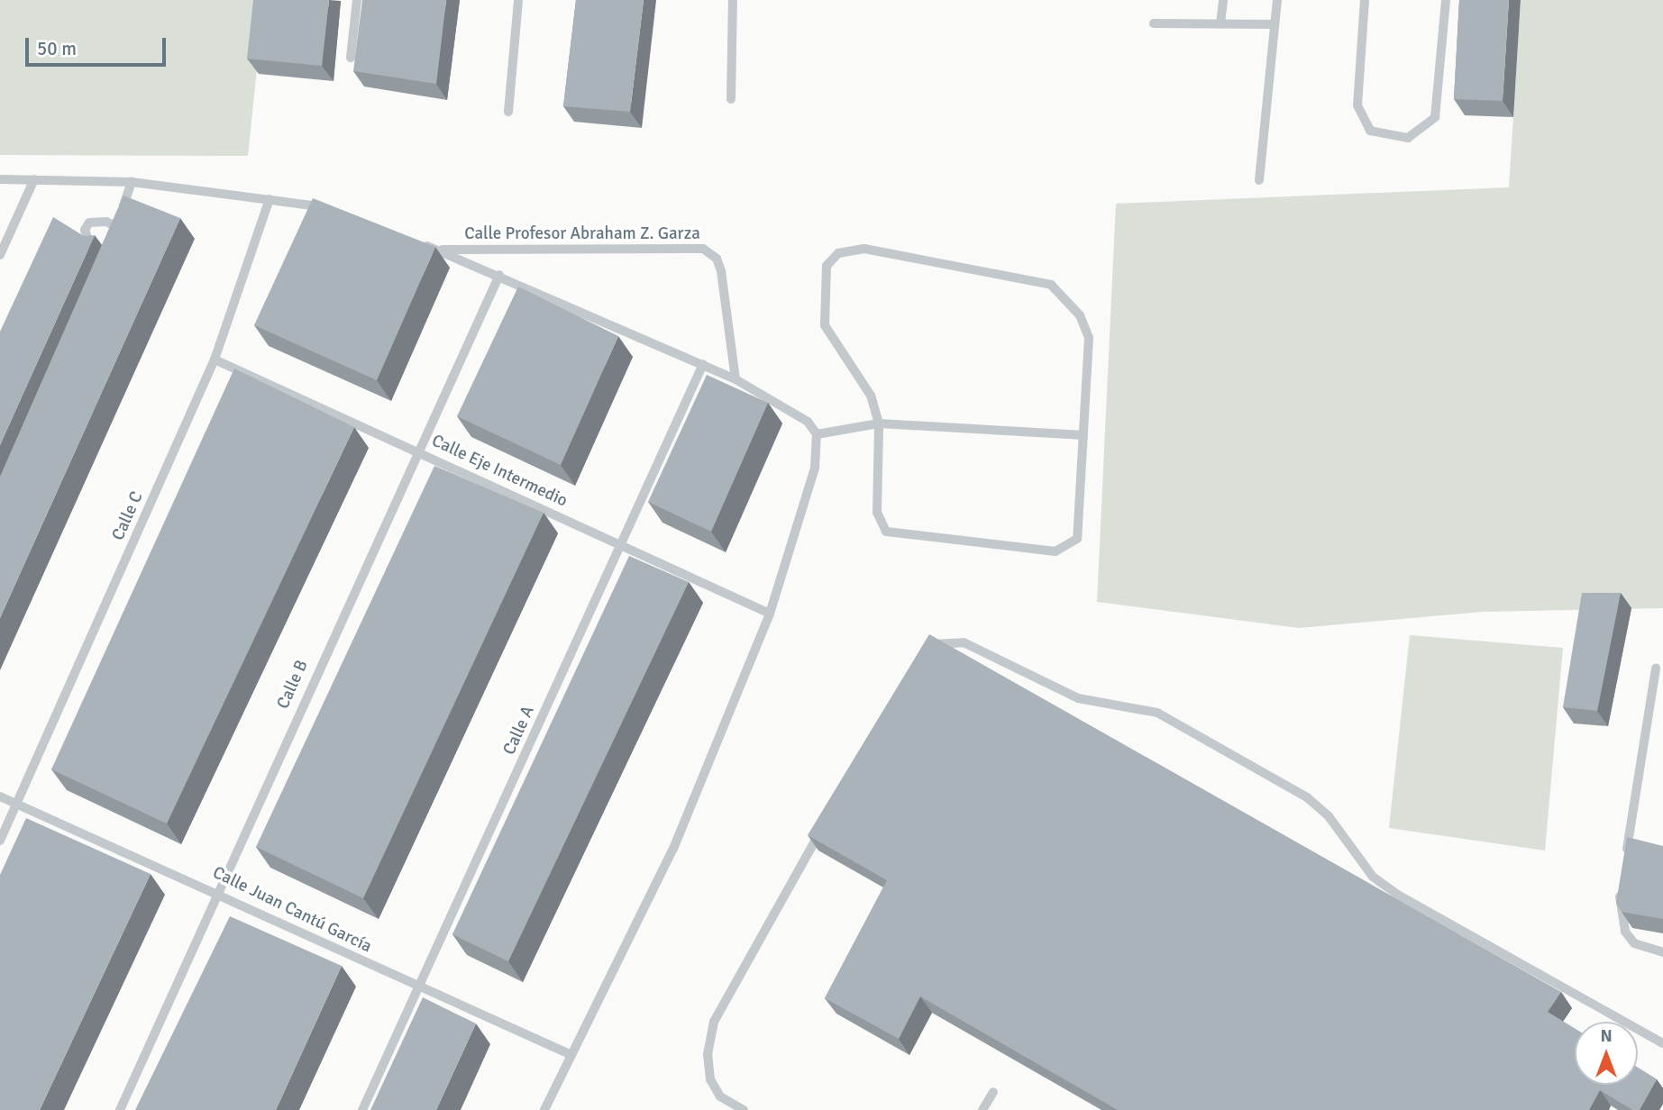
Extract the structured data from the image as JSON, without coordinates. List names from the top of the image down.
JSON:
{
  "streets": {
    "lane": [
      "Calle Profesor Abraham Z. Garza",
      "Calle Eje Intermedio",
      "Calle C",
      "Calle B",
      "Calle A",
      "Calle Juan Cantú García"
    ]
  },
  "crossings": [
    ["Calle Profesor Abraham Z. Garza", "Calle B"],
    ["Calle Profesor Abraham Z. Garza", "Calle A"],
    ["Calle Eje Intermedio", "Calle C"],
    ["Calle Eje Intermedio", "Calle B"],
    ["Calle Eje Intermedio", "Calle A"],
    ["Calle C", "Calle Juan Cantú García"],
    ["Calle B", "Calle Juan Cantú García"],
    ["Calle A", "Calle Juan Cantú García"]
  ],
  "scale_bar": "50 m",
  "north": "top"
}
